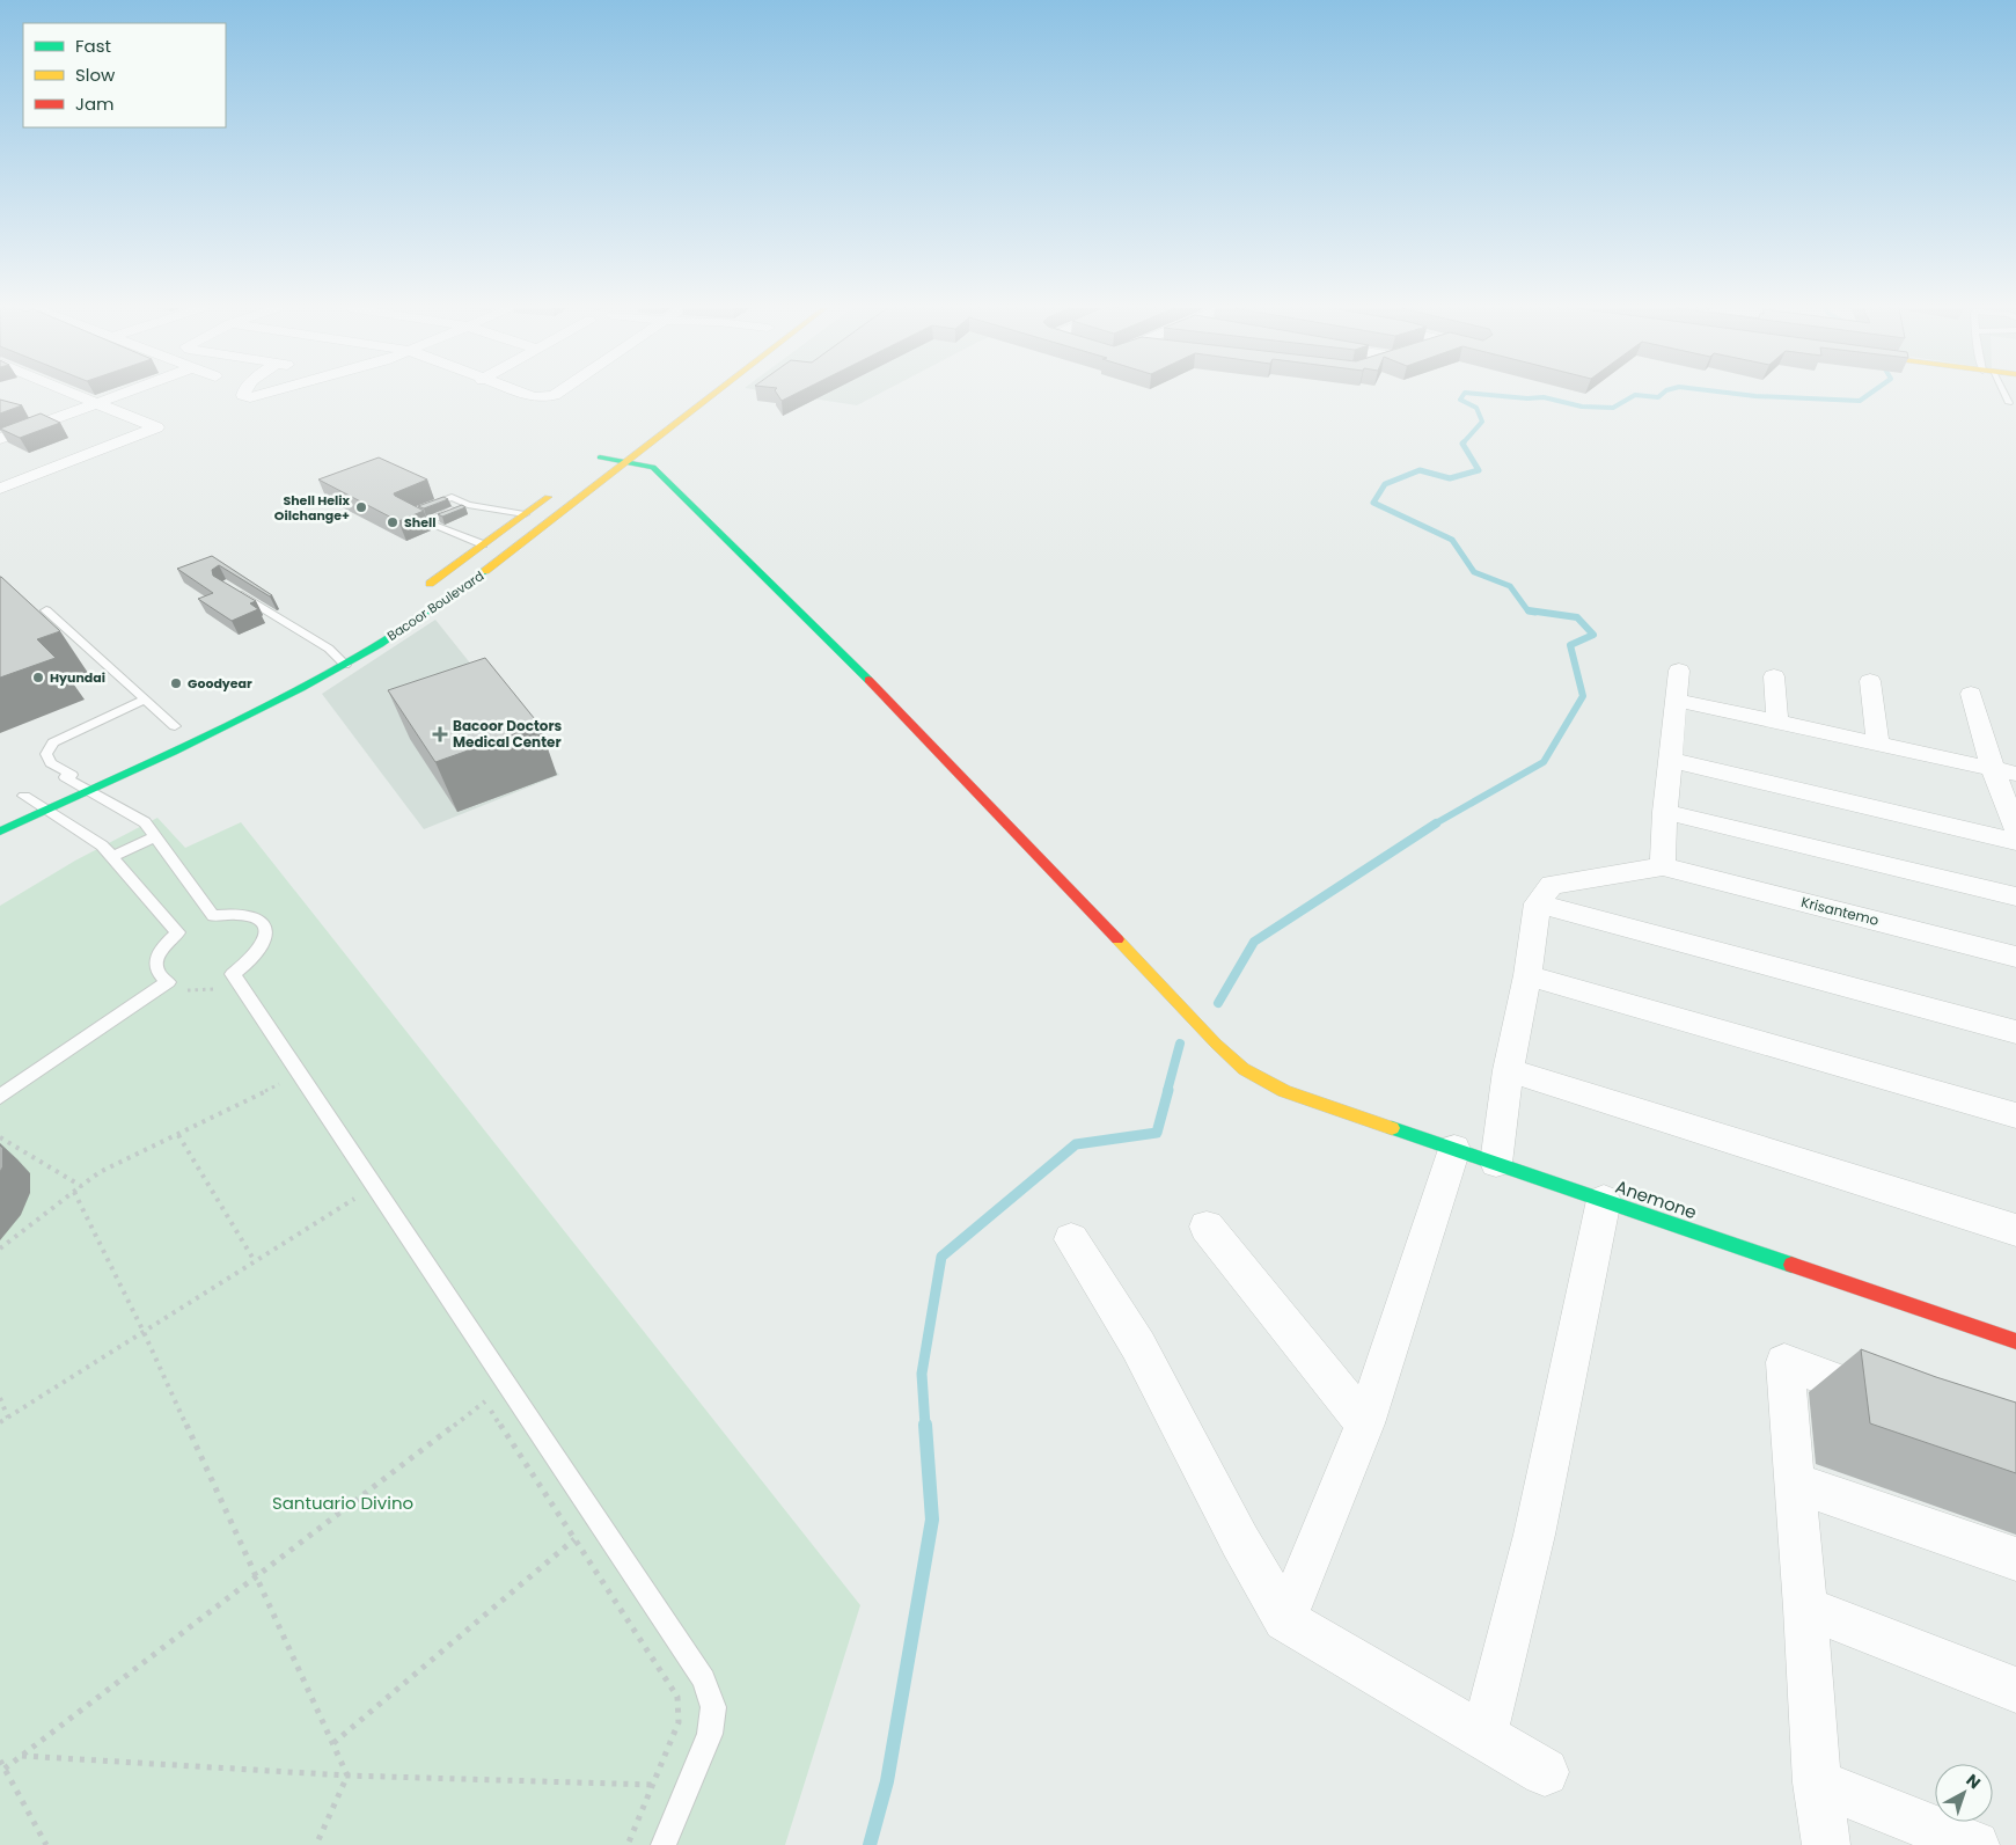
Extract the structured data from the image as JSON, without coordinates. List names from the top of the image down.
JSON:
{
  "streets": {
    "main road": ["Bacoor Boulevard", "Anemone"],
    "street": ["Krisantemo"]
  },
  "crossings": [
    ["Bacoor Boulevard", "Anemone"]
  ],
  "parks": ["Santuario Divino"],
  "places": {
    "other": [
      "Shell Helix Oilchange+",
      "Shell",
      "Hyundai",
      "Goodyear"
    ],
    "health": ["Bacoor Doctors Medical Center"]
  },
  "legend": ["Fast", "Slow", "Jam"],
  "north": "top right"
}
